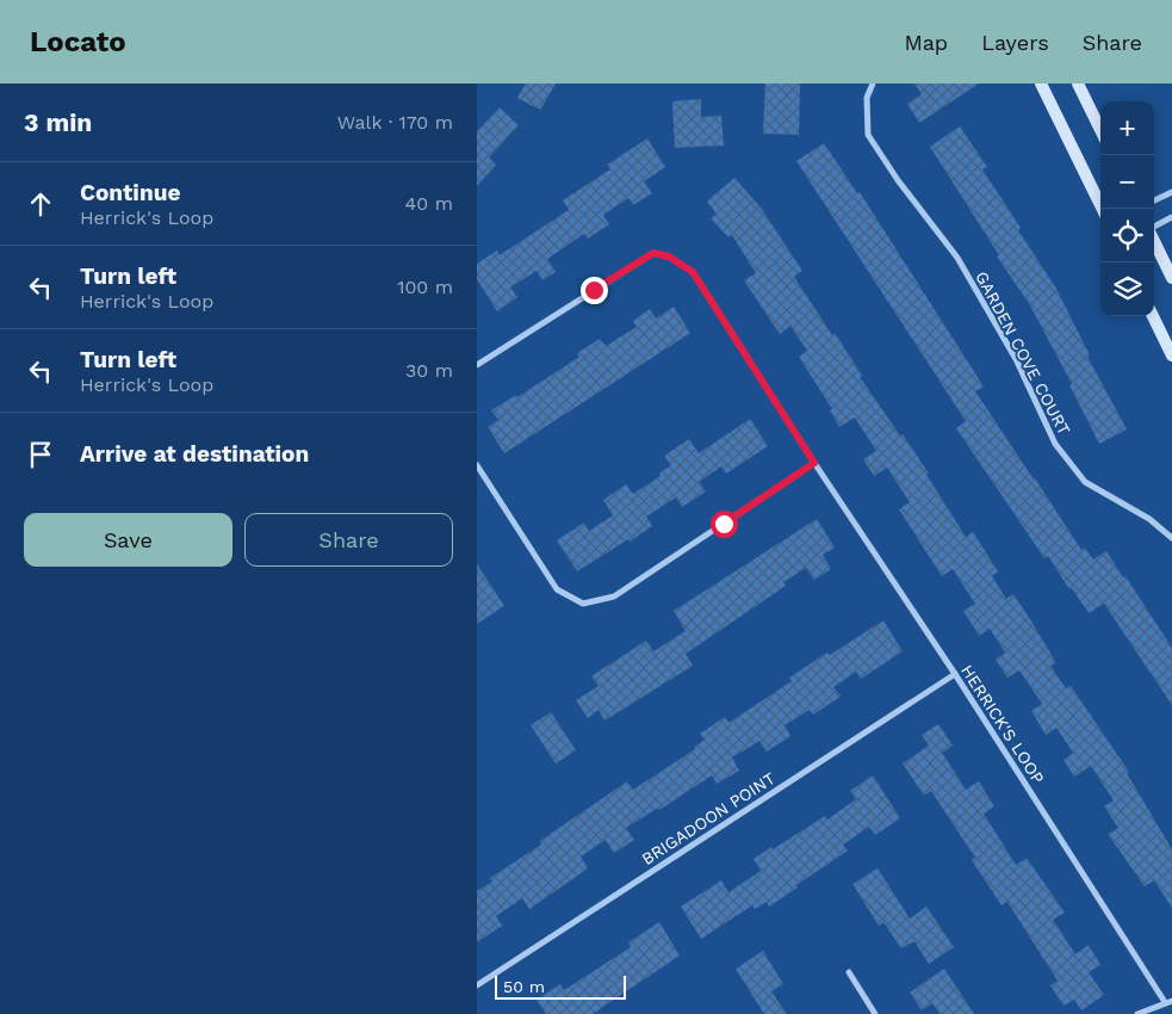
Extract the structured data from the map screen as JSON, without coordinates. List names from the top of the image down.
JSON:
{
  "streets": {
    "street": ["GARDEN COVE COURT", "HERRICK'S LOOP", "BRIGADOON POINT"]
  },
  "crossings": [
    ["HERRICK'S LOOP", "BRIGADOON POINT"]
  ],
  "scale_bar": "50 m",
  "page": {
    "header": "Locato",
    "nav": ["Map", "Layers", "Share"],
    "heading": ["3 min", "Walk · 170 m"],
    "map_buttons": ["+", "−"],
    "list": [
      ["Continue", "Herrick's Loop", "40 m"],
      ["Turn left", "Herrick's Loop", "100 m"],
      ["Turn left", "Herrick's Loop", "30 m"],
      "Arrive at destination"
    ],
    "buttons": ["Save", "Share"],
    "scale": "50 m"
  }
}
